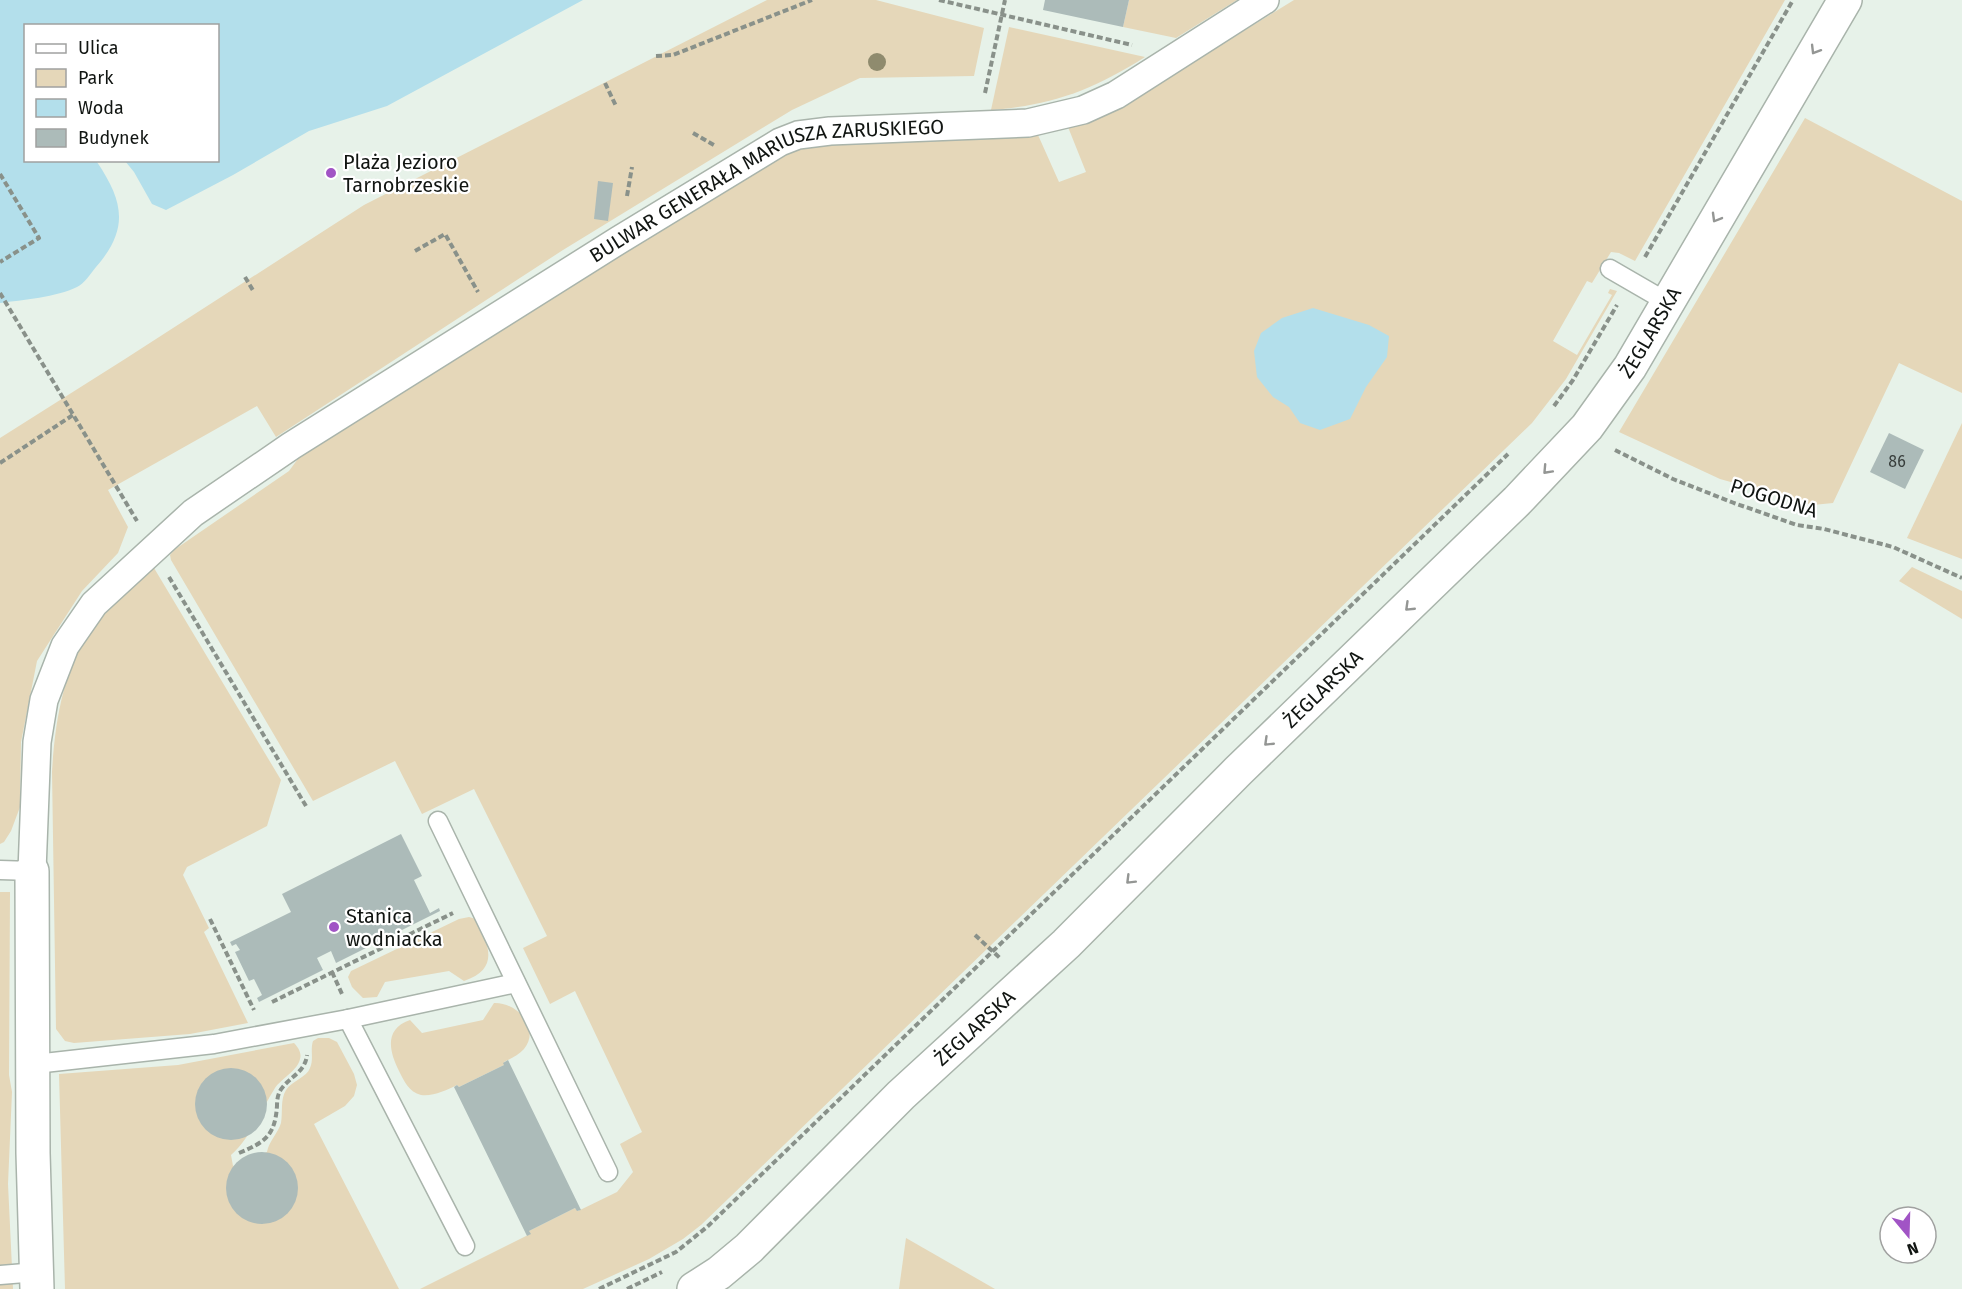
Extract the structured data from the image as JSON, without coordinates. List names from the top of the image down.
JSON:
{
  "streets": {
    "street": ["BULWAR GENERAŁA MARIUSZA ZARUSKIEGO", "ŻEGLARSKA"],
    "path": ["POGODNA"]
  },
  "crossings": [
    ["ŻEGLARSKA", "POGODNA"]
  ],
  "one_way": ["ŻEGLARSKA"],
  "places": ["Plaża Jezioro Tarnobrzeskie", "Stanica wodniacka"],
  "house_numbers": ["86"],
  "legend": [
    "Ulica",
    "Park",
    "Woda",
    "Budynek"
  ],
  "north": "bottom"
}
